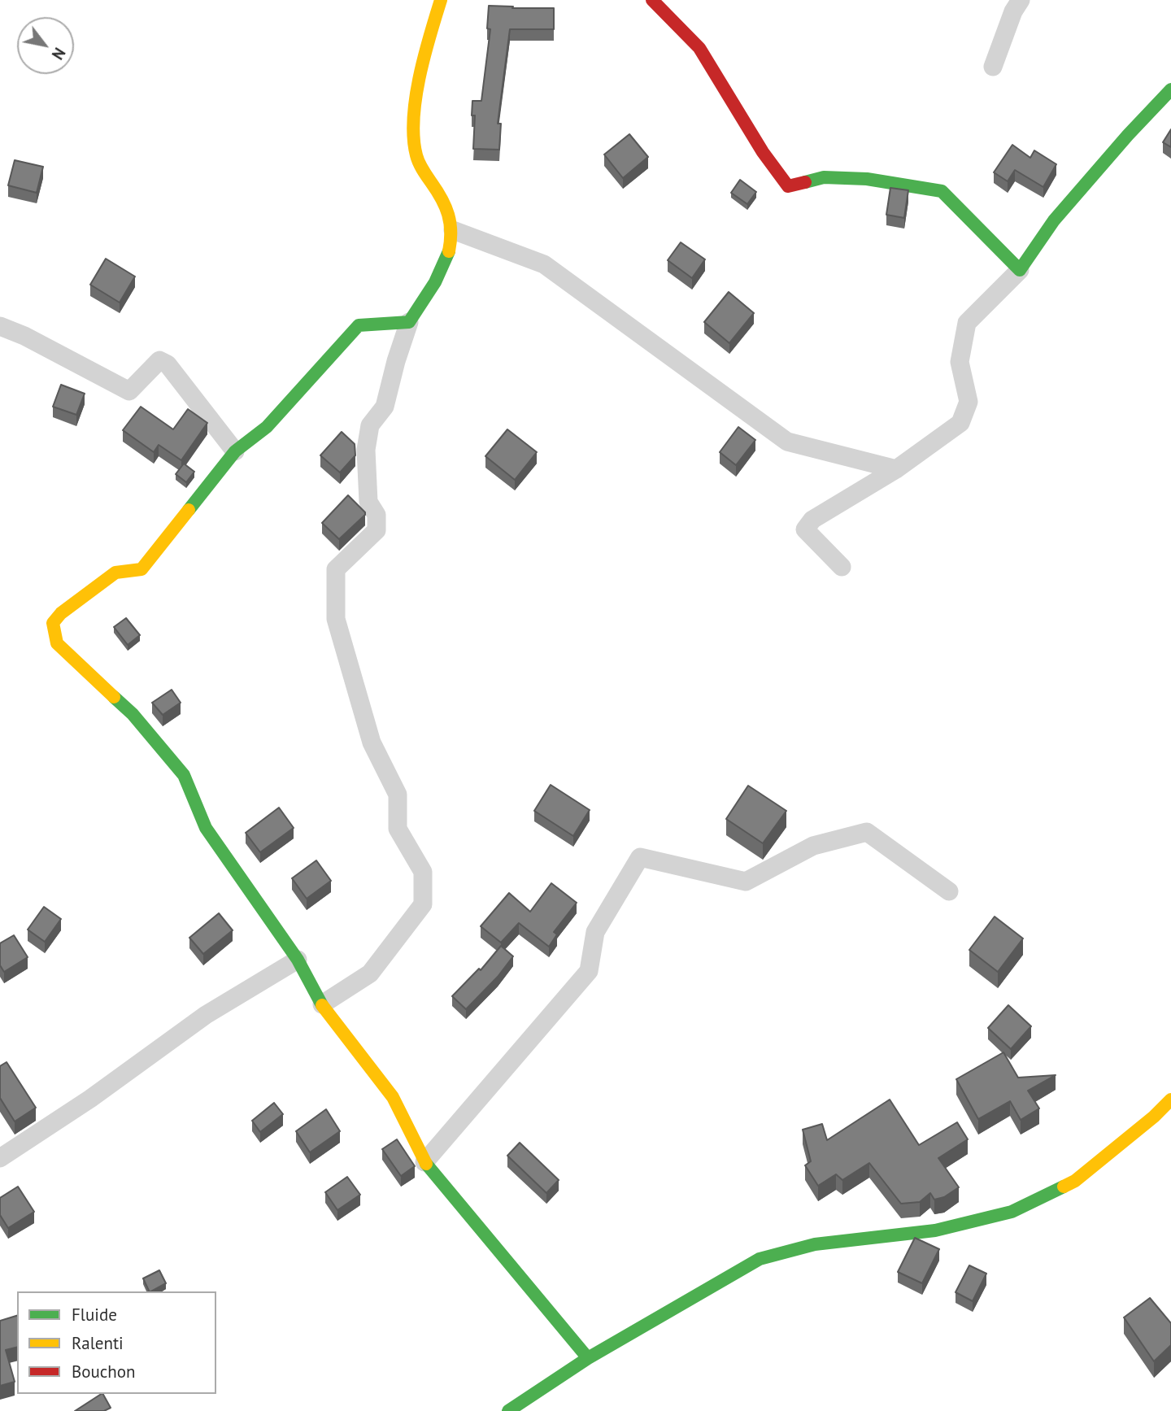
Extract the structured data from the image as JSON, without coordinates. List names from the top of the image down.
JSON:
{
  "legend": ["Fluide", "Ralenti", "Bouchon"],
  "north": "bottom right"
}
